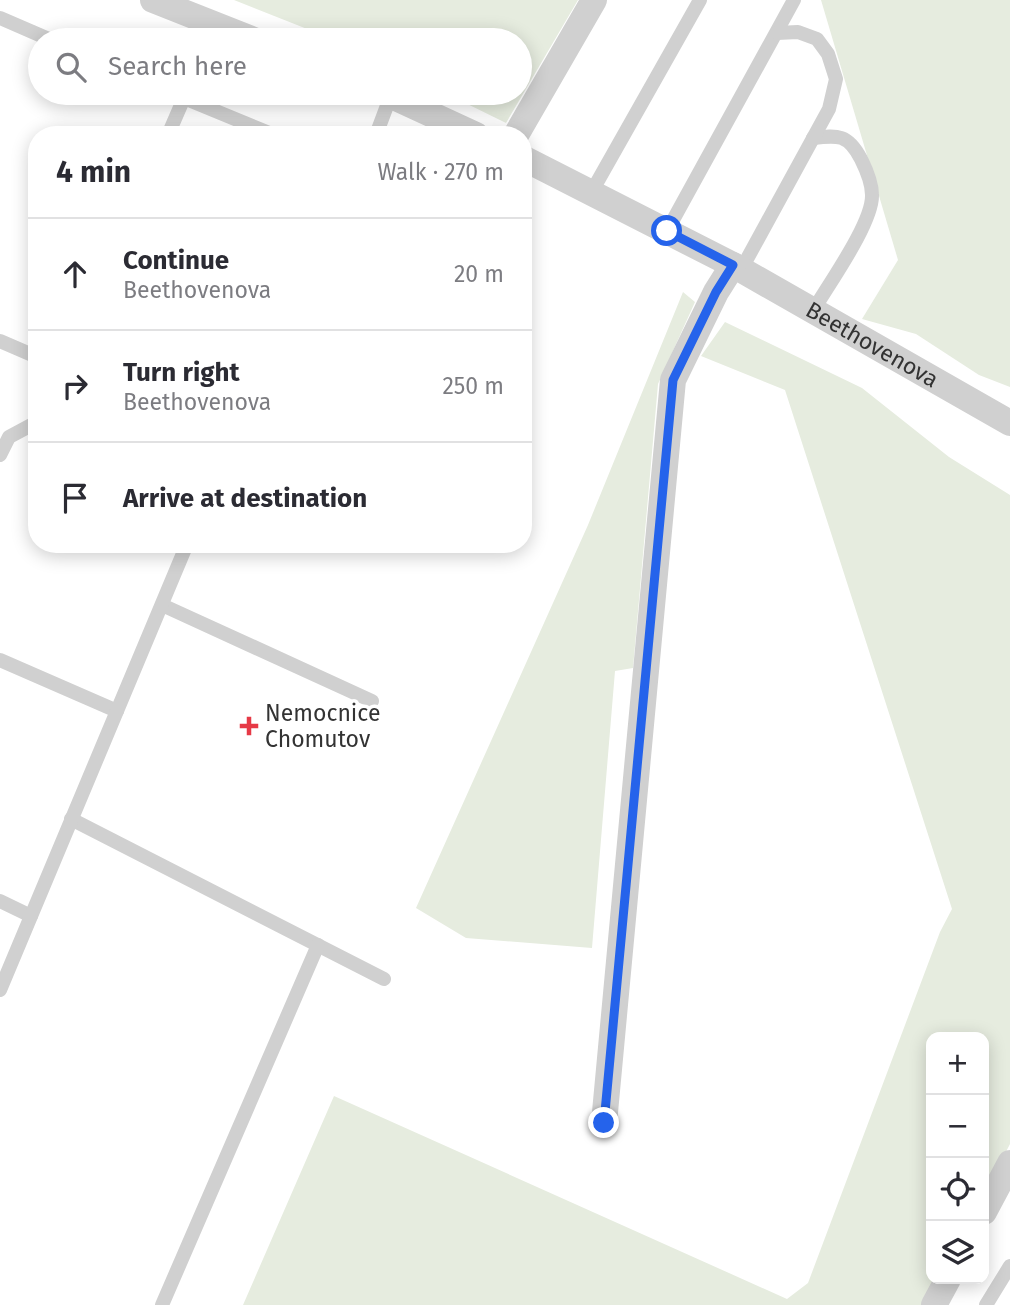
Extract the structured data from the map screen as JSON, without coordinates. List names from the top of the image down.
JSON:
{
  "streets": {
    "street": ["Beethovenova"]
  },
  "places": {
    "health": ["Nemocnice Chomutov"]
  },
  "page": {
    "search": "Search here",
    "heading": ["4 min", "Walk · 270 m"],
    "list": [
      ["Continue", "Beethovenova", "20 m"],
      ["Turn right", "Beethovenova", "250 m"],
      "Arrive at destination"
    ],
    "map_buttons": ["+", "−"]
  }
}
